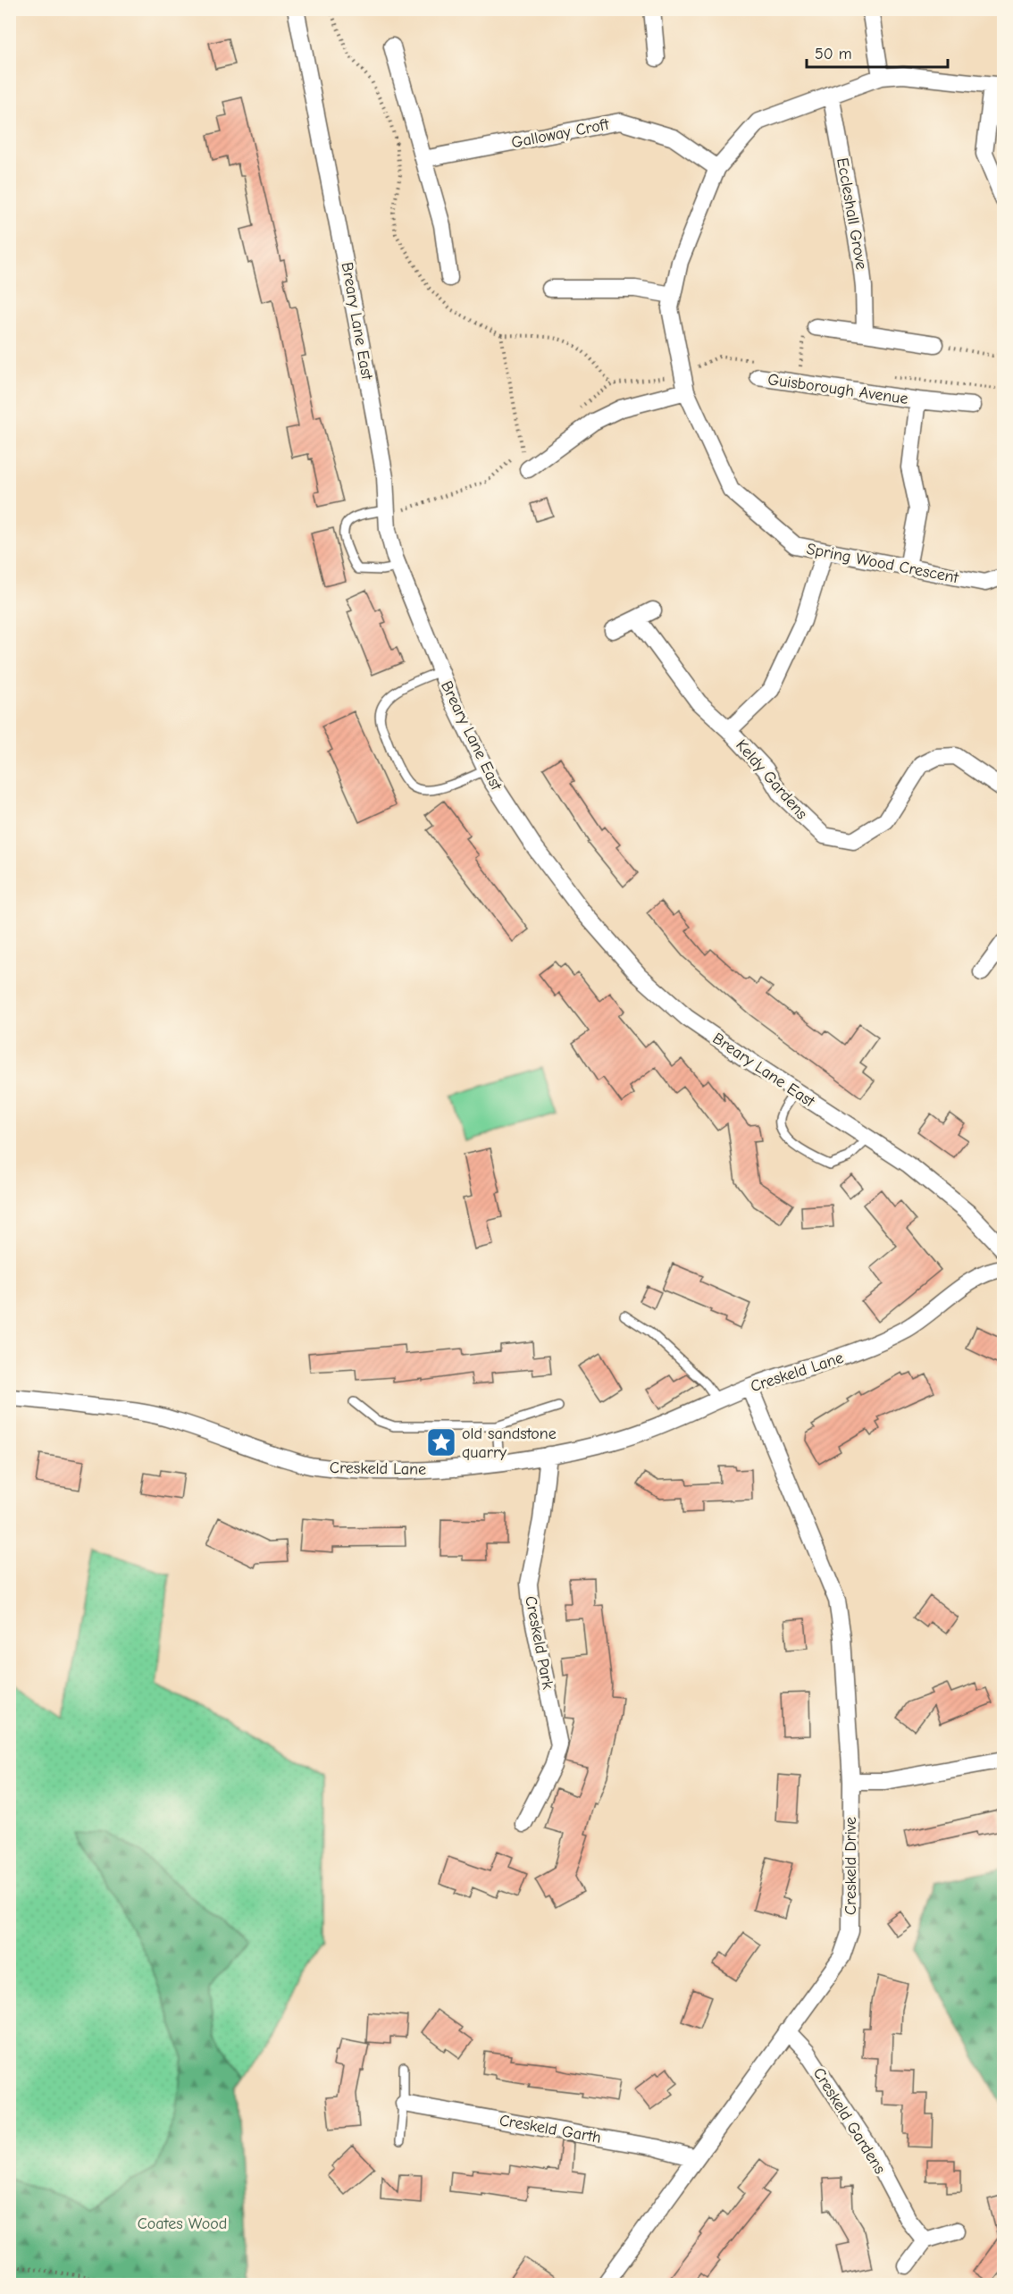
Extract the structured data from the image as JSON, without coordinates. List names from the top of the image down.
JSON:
{
  "streets": {
    "street": [
      "Galloway Croft",
      "Eccleshall Grove",
      "Breary Lane East",
      "Guisborough Avenue",
      "Spring Wood Crescent",
      "Keldy Gardens",
      "Creskeld Lane",
      "Creskeld Park",
      "Creskeld Drive",
      "Creskeld Gardens",
      "Creskeld Garth"
    ]
  },
  "crossings": [
    ["Galloway Croft", "Spring Wood Crescent"],
    ["Eccleshall Grove", "Spring Wood Crescent"],
    ["Guisborough Avenue", "Spring Wood Crescent"],
    ["Creskeld Lane", "Creskeld Park"],
    ["Creskeld Lane", "Creskeld Drive"],
    ["Creskeld Drive", "Creskeld Gardens"],
    ["Creskeld Drive", "Creskeld Garth"]
  ],
  "parks": ["Coates Wood"],
  "places": {
    "place": ["old sandstone quarry"]
  },
  "scale_bar": "50 m"
}
